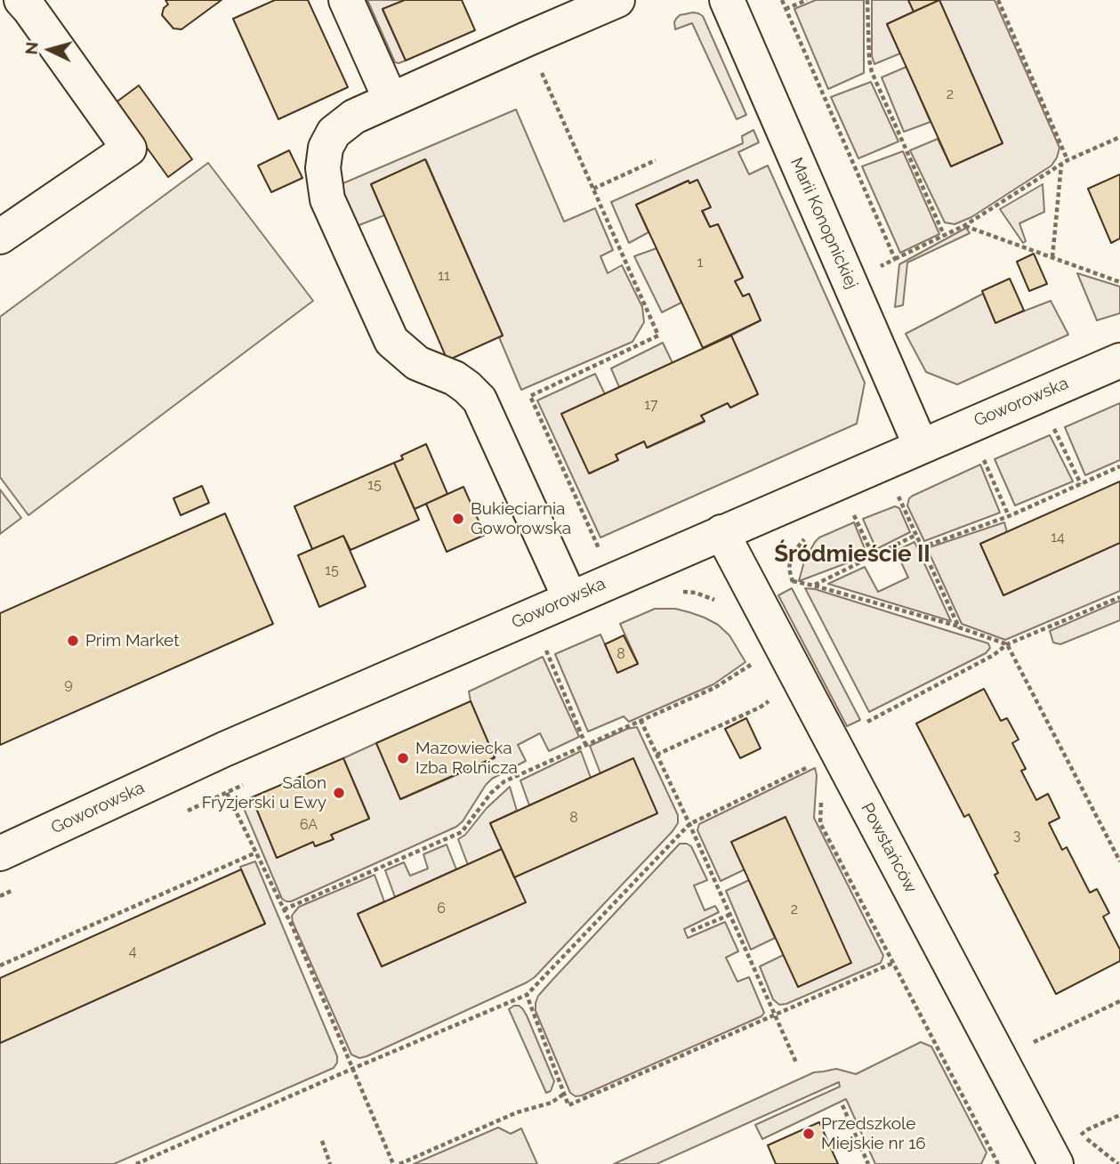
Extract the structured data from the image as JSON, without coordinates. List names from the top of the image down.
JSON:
{
  "streets": {
    "street": ["Marii Konopnickiej", "Goworowska", "Powstańców"]
  },
  "crossings": [
    ["Marii Konopnickiej", "Goworowska"],
    ["Goworowska", "Powstańców"]
  ],
  "districts": ["Śródmieście II"],
  "places": [
    "Bukieciarnia Goworowska",
    "Prim Market",
    "Mazowiecka Izba Rolnicza",
    "Salon Fryzjerski u Ewy",
    "Przedszkole Miejskie nr 16"
  ],
  "house_numbers": [
    "2",
    "1",
    "11",
    "17",
    "15",
    "14",
    "15",
    "8",
    "9",
    "8",
    "6A",
    "3",
    "6",
    "2",
    "4"
  ],
  "north": "left"
}
